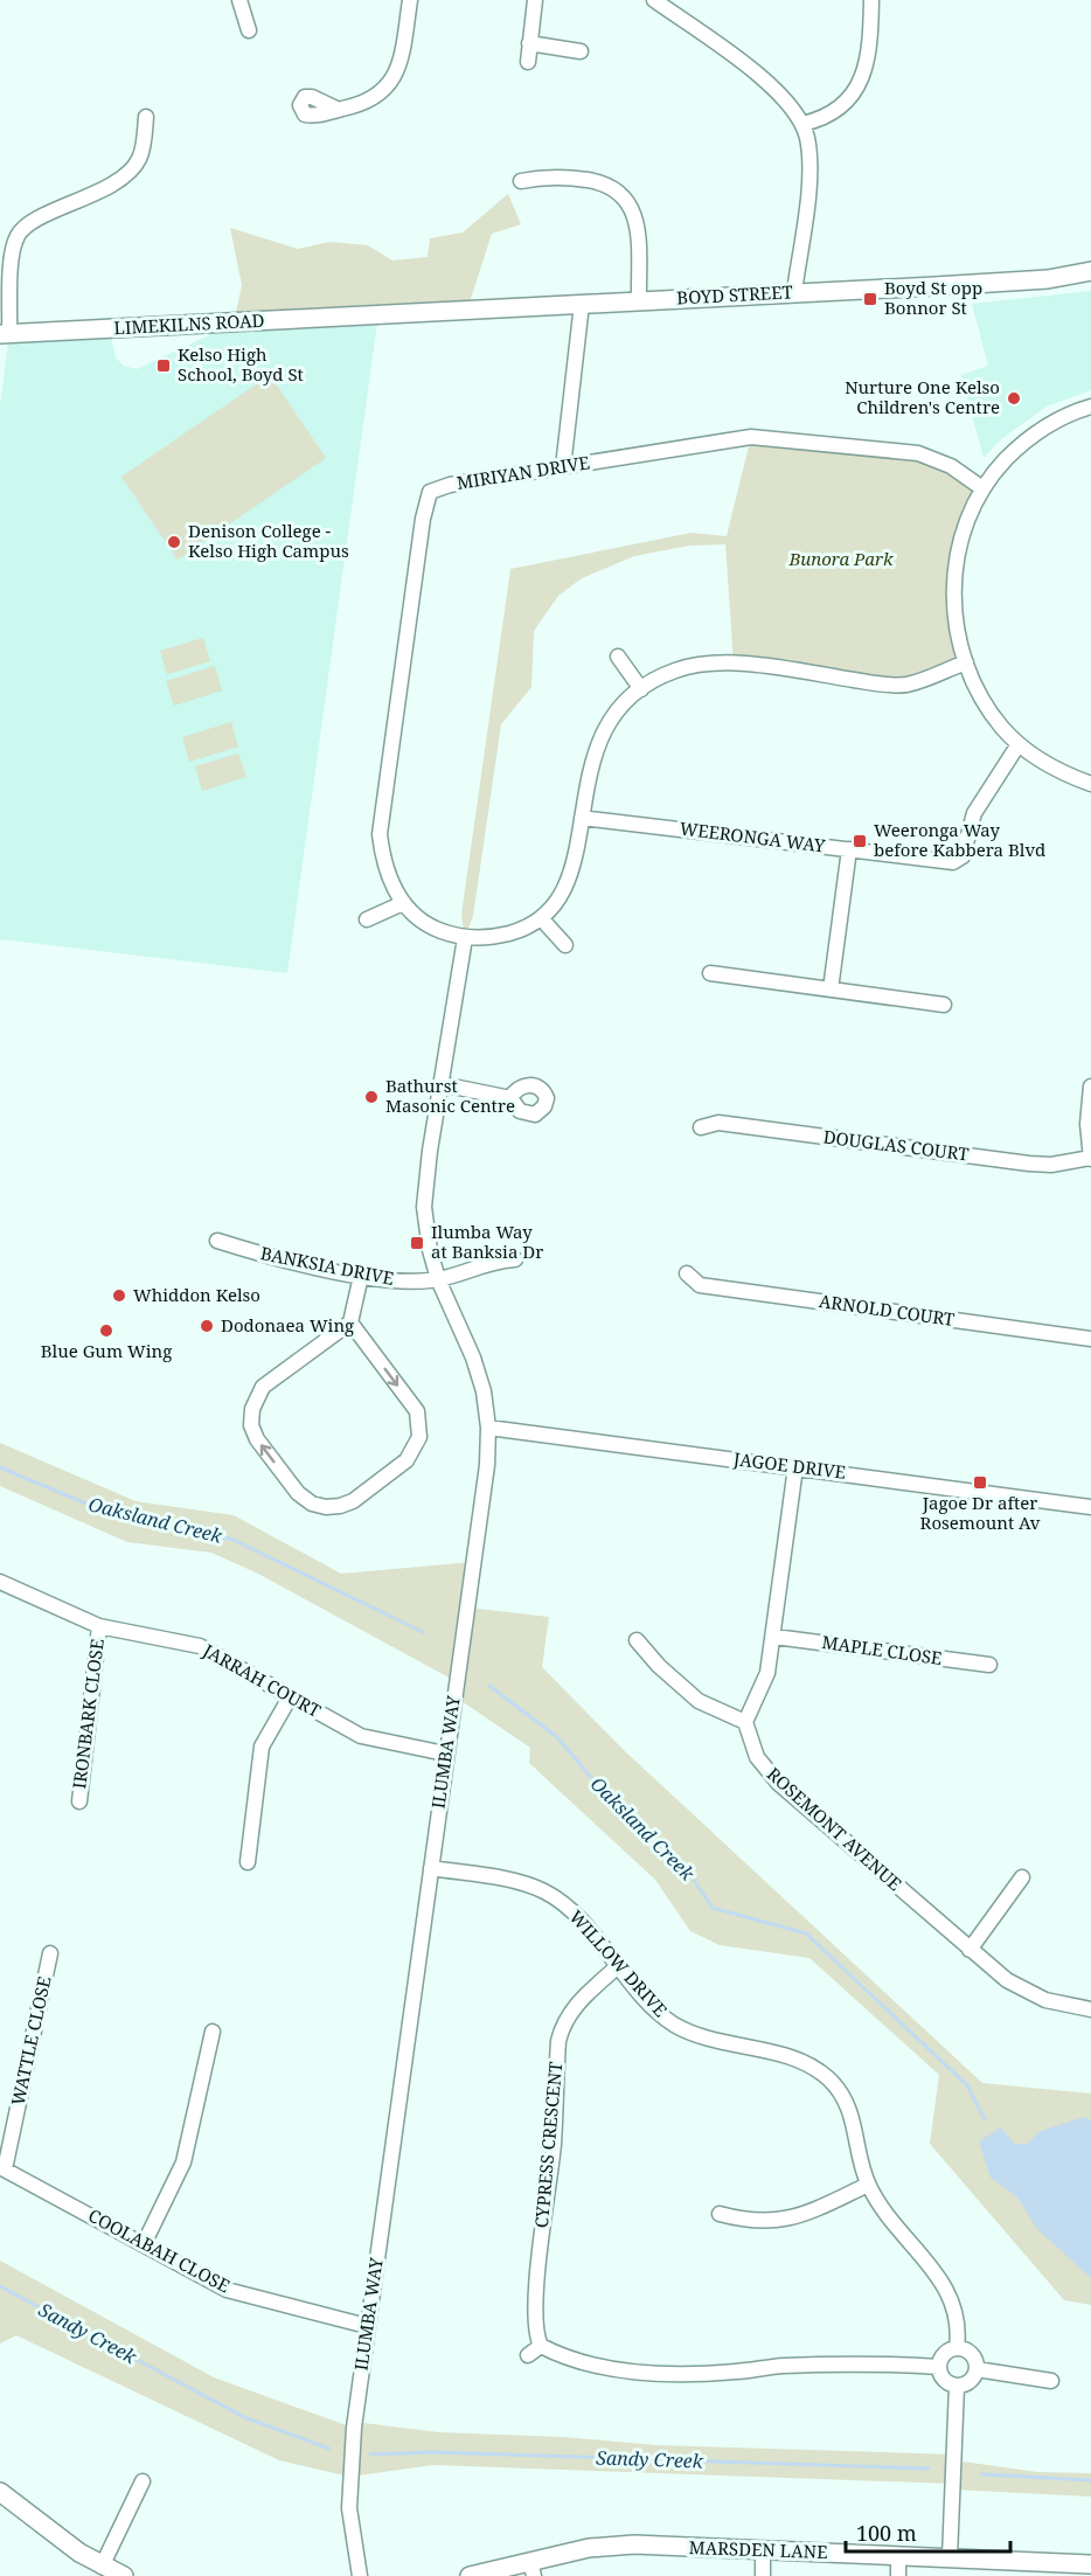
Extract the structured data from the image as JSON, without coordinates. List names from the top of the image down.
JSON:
{
  "streets": {
    "main road": ["BOYD STREET", "LIMEKILNS ROAD", "MARSDEN LANE"],
    "street": [
      "MIRIYAN DRIVE",
      "WEERONGA WAY",
      "DOUGLAS COURT",
      "BANKSIA DRIVE",
      "ARNOLD COURT",
      "JAGOE DRIVE",
      "MAPLE CLOSE",
      "JARRAH COURT",
      "IRONBARK CLOSE",
      "ILUMBA WAY",
      "ROSEMONT AVENUE",
      "WILLOW DRIVE",
      "WATTLE CLOSE",
      "CYPRESS CRESCENT",
      "COOLABAH CLOSE"
    ]
  },
  "crossings": [
    ["BOYD STREET", "LIMEKILNS ROAD"],
    ["MIRIYAN DRIVE", "ILUMBA WAY"],
    ["BANKSIA DRIVE", "ILUMBA WAY"],
    ["JAGOE DRIVE", "ILUMBA WAY"],
    ["JARRAH COURT", "IRONBARK CLOSE"],
    ["JARRAH COURT", "ILUMBA WAY"],
    ["ILUMBA WAY", "WILLOW DRIVE"],
    ["ILUMBA WAY", "COOLABAH CLOSE"],
    ["WILLOW DRIVE", "CYPRESS CRESCENT"],
    ["WATTLE CLOSE", "COOLABAH CLOSE"]
  ],
  "water": ["Oaksland Creek", "Sandy Creek"],
  "parks": ["Bunora Park"],
  "places": {
    "transit": [
      "Boyd St opp Bonnor St",
      "Kelso High School, Boyd St",
      "Weeronga Way before Kabbera Blvd",
      "Ilumba Way at Banksia Dr",
      "Jagoe Dr after Rosemount Av"
    ],
    "other": [
      "Nurture One Kelso Children's Centre",
      "Denison College - Kelso High Campus",
      "Bathurst Masonic Centre",
      "Whiddon Kelso",
      "Dodonaea Wing",
      "Blue Gum Wing"
    ]
  },
  "scale_bar": "100 m"
}
